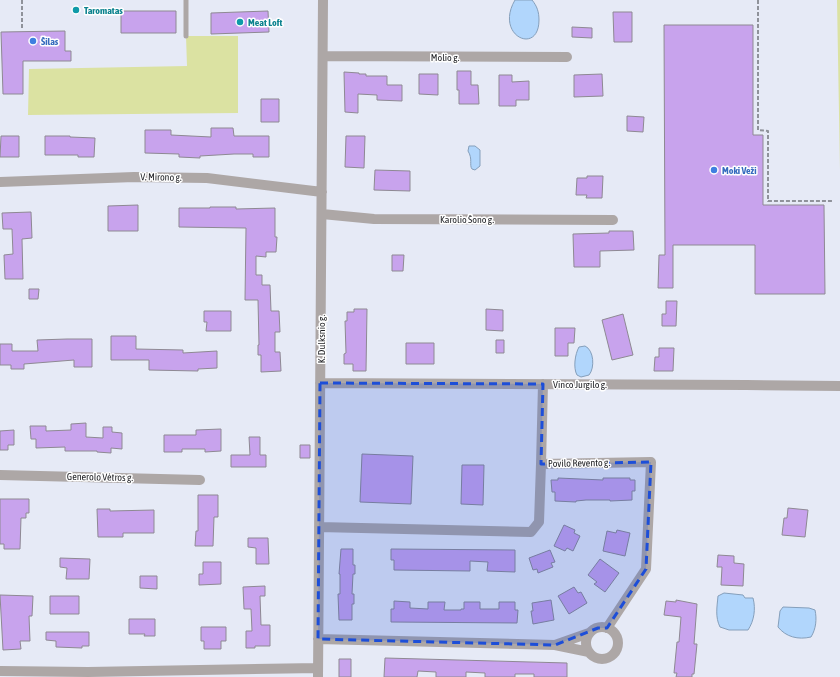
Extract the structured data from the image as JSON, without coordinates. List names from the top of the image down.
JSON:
{
  "streets": {
    "street": [
      "Molio g.",
      "V. Mirono g.",
      "Karolio Šono g.",
      "K. Dulksnio g.",
      "Vinco Jurgilo g.",
      "Povilo Revento g.",
      "Generolo Vėtros g."
    ]
  },
  "crossings": [
    ["Molio g.", "K. Dulksnio g."],
    ["V. Mirono g.", "K. Dulksnio g."],
    ["Karolio Šono g.", "K. Dulksnio g."],
    ["K. Dulksnio g.", "Vinco Jurgilo g."],
    ["K. Dulksnio g.", "Povilo Revento g."]
  ],
  "places": [
    "Taromatas",
    "Meat Loft",
    "Šilas",
    "Moki Veži"
  ]
}
